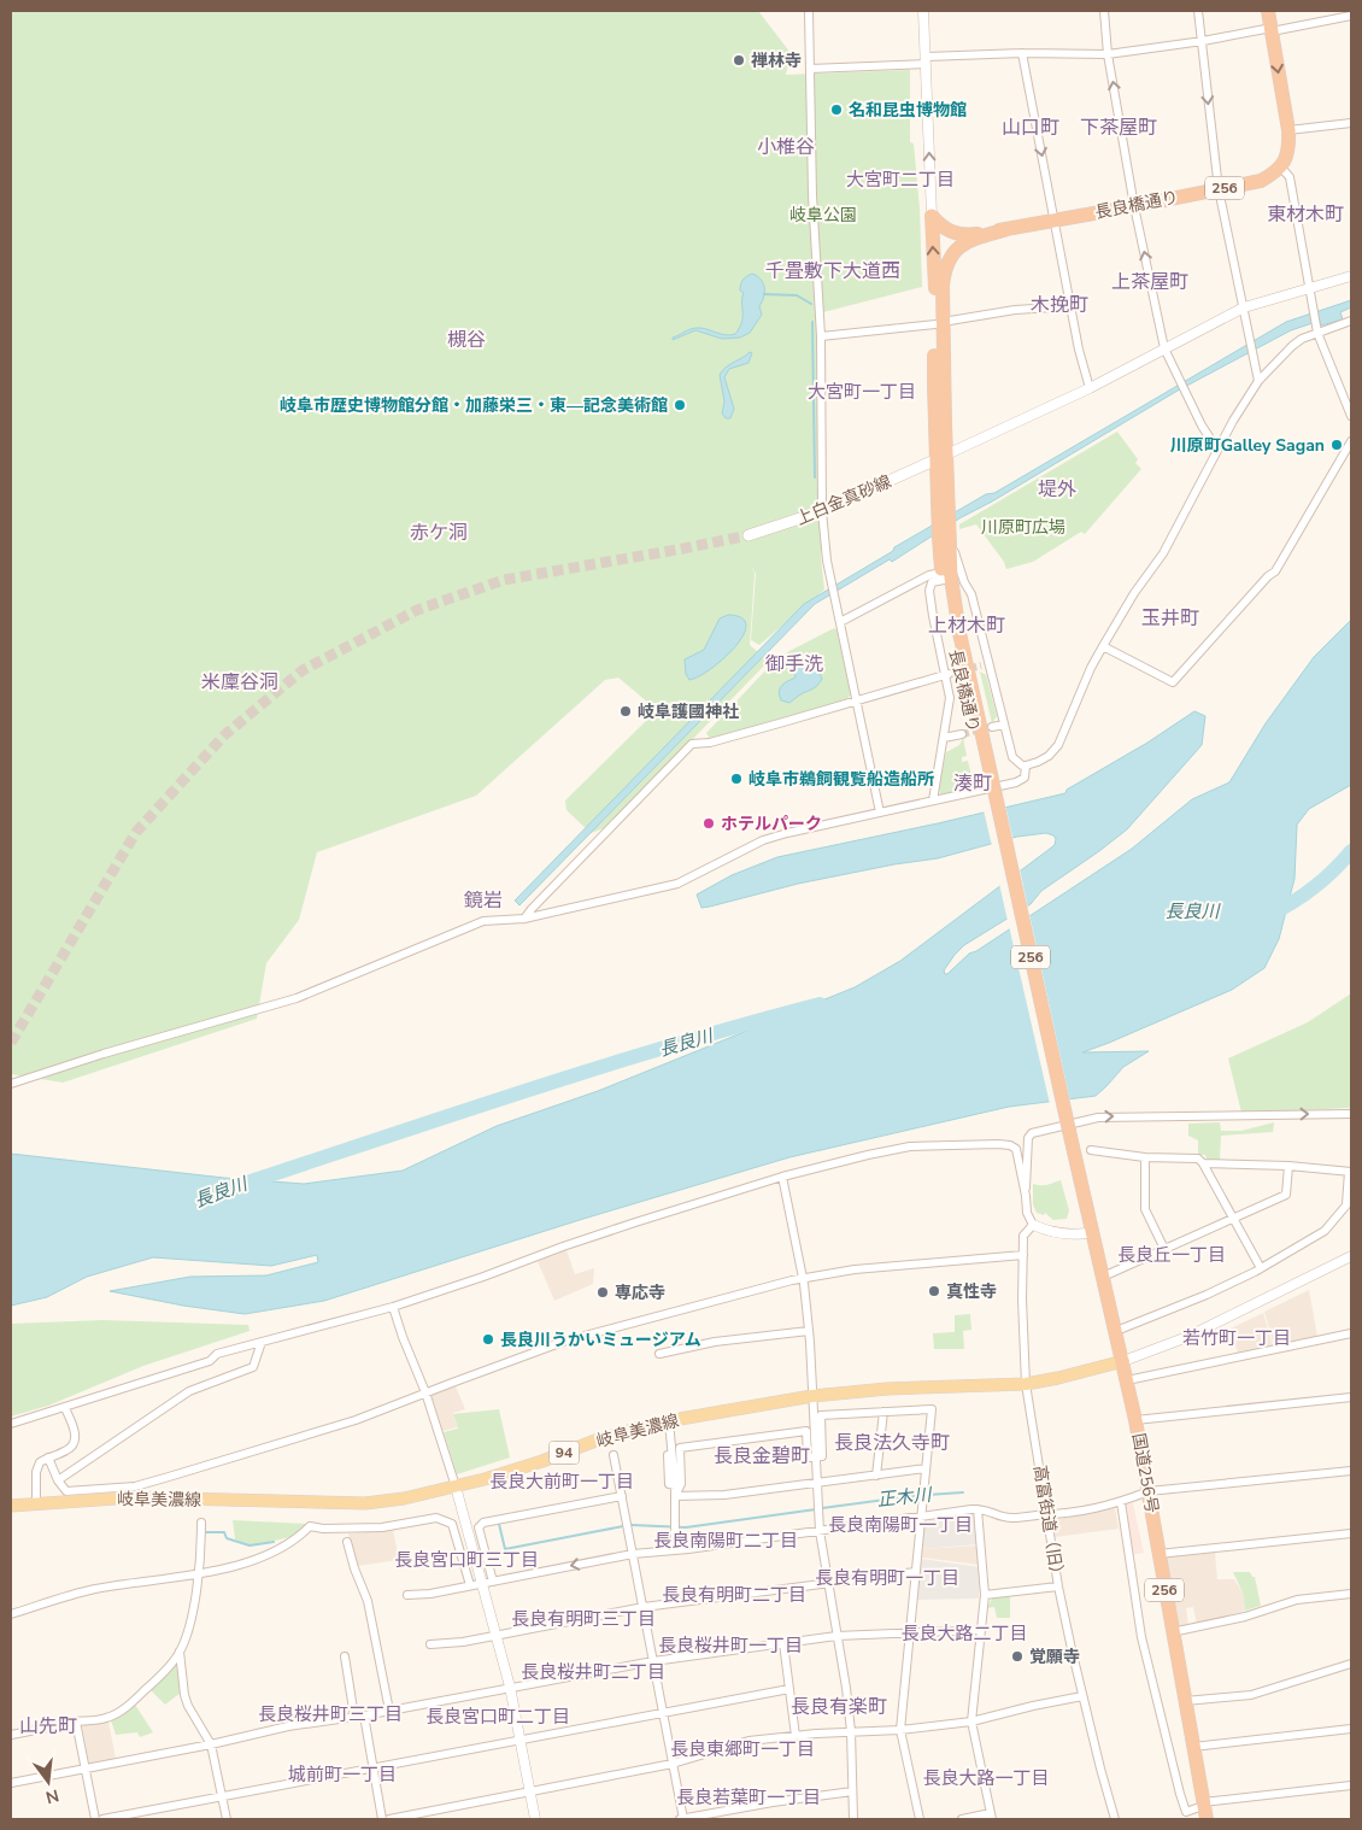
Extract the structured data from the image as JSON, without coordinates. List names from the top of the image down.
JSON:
{
  "streets": {
    "highway": ["256", "長良橋通り", "国道256号"],
    "main road": ["上白金真砂線", "岐阜美濃線", "94"],
    "street": ["高富街道（旧）"]
  },
  "crossings": [
    ["長良橋通り", "上白金真砂線"],
    ["長良橋通り", "国道256号"],
    ["岐阜美濃線", "国道256号"],
    ["岐阜美濃線", "高富街道（旧）"]
  ],
  "districts": [
    "山口町",
    "下茶屋町",
    "小椎谷",
    "大宮町二丁目",
    "東材木町",
    "千畳敷下大道西",
    "上茶屋町",
    "木挽町",
    "槻谷",
    "大宮町一丁目",
    "堤外",
    "赤ケ洞",
    "玉井町",
    "上材木町",
    "御手洗",
    "米廩谷洞",
    "湊町",
    "鏡岩",
    "長良丘一丁目",
    "若竹町一丁目",
    "長良法久寺町",
    "長良金碧町",
    "長良大前町一丁目",
    "長良南陽町一丁目",
    "長良南陽町二丁目",
    "長良宮口町三丁目",
    "長良有明町一丁目",
    "長良有明町二丁目",
    "長良有明町三丁目",
    "長良大路二丁目",
    "長良桜井町一丁目",
    "長良桜井町二丁目",
    "長良有楽町",
    "長良桜井町三丁目",
    "長良宮口町二丁目",
    "山先町",
    "長良東郷町一丁目",
    "城前町一丁目",
    "長良大路一丁目",
    "長良若葉町一丁目"
  ],
  "water": ["長良川", "正木川"],
  "parks": ["岐阜公園", "川原町広場"],
  "places": [
    "禅林寺",
    "名和昆虫博物館",
    "岐阜市歴史博物館分館・加藤栄三・東―記念美術館",
    "川原町Galley Sagan",
    "岐阜護國神社",
    "岐阜市鵜飼観覧船造船所",
    "ホテルパーク",
    "真性寺",
    "専応寺",
    "長良川うかいミュージアム",
    "覚願寺"
  ],
  "north": "bottom"
}
